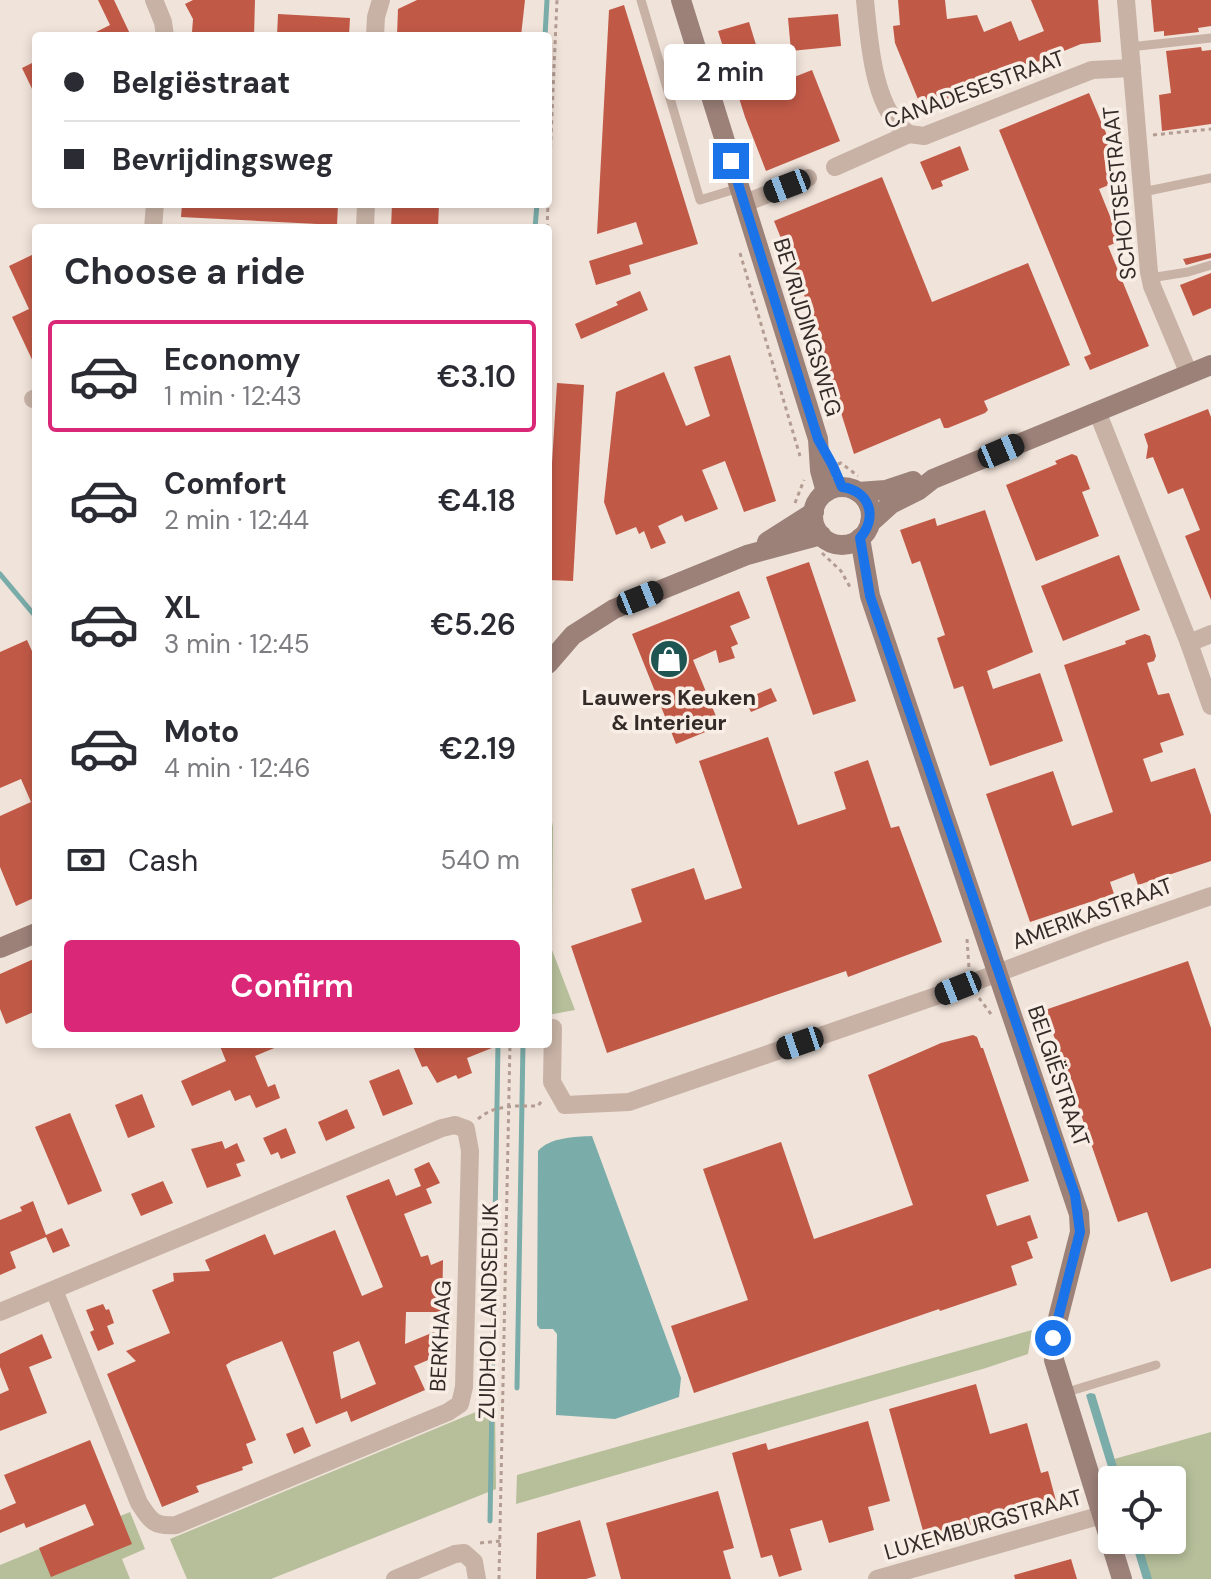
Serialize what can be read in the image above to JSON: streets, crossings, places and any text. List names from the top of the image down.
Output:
{
  "streets": {
    "main road": ["BEVRIJDINGSWEG", "BELGIËSTRAAT"],
    "street": [
      "CANADESESTRAAT",
      "SCHOTSESTRAAT",
      "AMERIKASTRAAT",
      "BERKHAAG",
      "LUXEMBURGSTRAAT"
    ],
    "path": ["ZUIDHOLLANDSEDIJK"]
  },
  "crossings": [
    ["CANADESESTRAAT", "SCHOTSESTRAAT"],
    ["BEVRIJDINGSWEG", "BELGIËSTRAAT"],
    ["AMERIKASTRAAT", "BELGIËSTRAAT"]
  ],
  "places": {
    "shop": ["Lauwers Keuken & Interieur"]
  },
  "page": {
    "banner": ["Belgiëstraat", "Bevrijdingsweg"],
    "bubble": "2 min",
    "heading": "Choose a ride",
    "list": [
      {
        "name": "Economy",
        "note": "1 min · 12:43",
        "value": "€3.10"
      },
      {
        "name": "Comfort",
        "note": "2 min · 12:44",
        "value": "€4.18"
      },
      {
        "name": "XL",
        "note": "3 min · 12:45",
        "value": "€5.26"
      },
      {
        "name": "Moto",
        "note": "4 min · 12:46",
        "value": "€2.19"
      }
    ],
    "pay": ["Cash", "540 m"],
    "buttons": "Confirm"
  }
}
